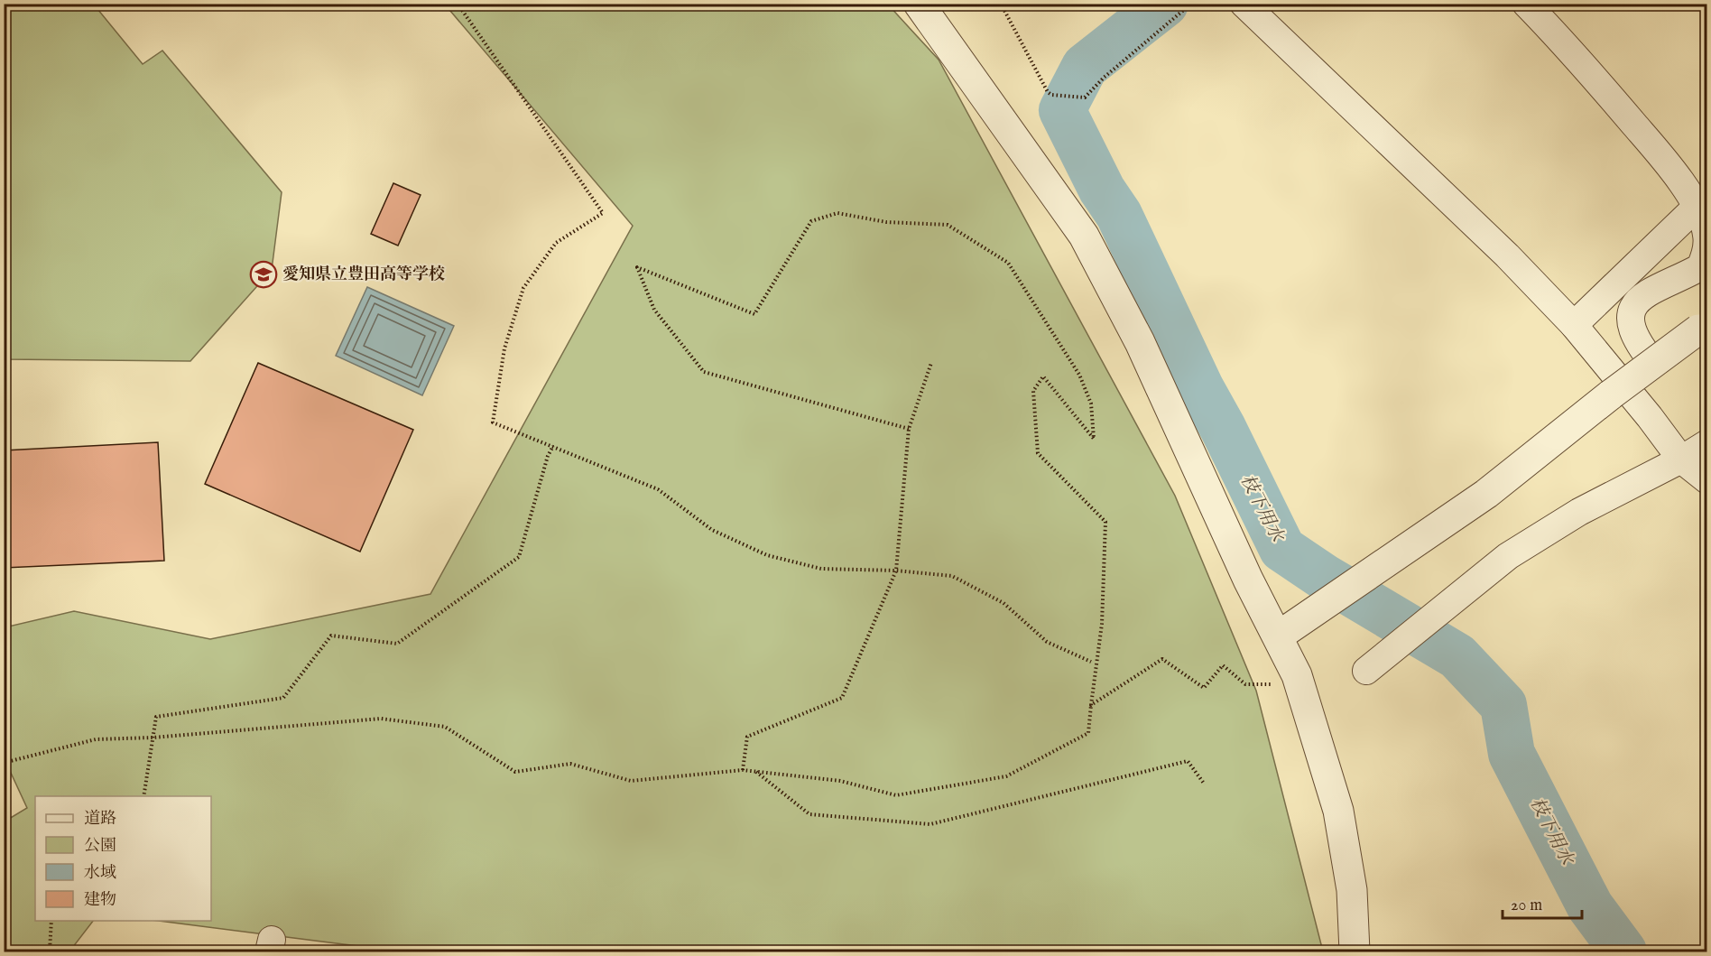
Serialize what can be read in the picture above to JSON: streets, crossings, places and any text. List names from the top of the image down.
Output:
{
  "water": ["枝下用水"],
  "places": {
    "school or university": ["愛知県立豊田高等学校"]
  },
  "legend": [
    "道路",
    "公園",
    "水域",
    "建物"
  ],
  "scale_bar": "20 m"
}
